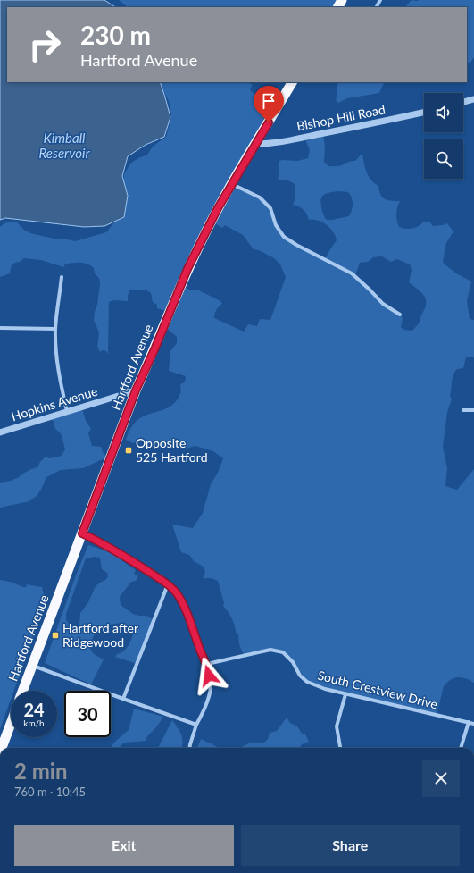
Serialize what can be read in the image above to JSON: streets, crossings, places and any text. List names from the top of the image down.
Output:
{
  "streets": {
    "highway": ["Hartford Avenue"],
    "street": ["Bishop Hill Road", "Hopkins Avenue", "South Crestview Drive"]
  },
  "crossings": [
    ["Bishop Hill Road", "Hartford Avenue"],
    ["Hartford Avenue", "Hopkins Avenue"]
  ],
  "water": ["Kimball Reservoir"],
  "places": {
    "transit": ["Opposite 525 Hartford", "Hartford after Ridgewood"]
  },
  "page": {
    "turn": ["230 m", "Hartford Avenue"],
    "speed": "24 km/h",
    "limit": "30",
    "heading": ["2 min", "760 m · 10:45"],
    "buttons": ["Exit", "Share"]
  }
}
